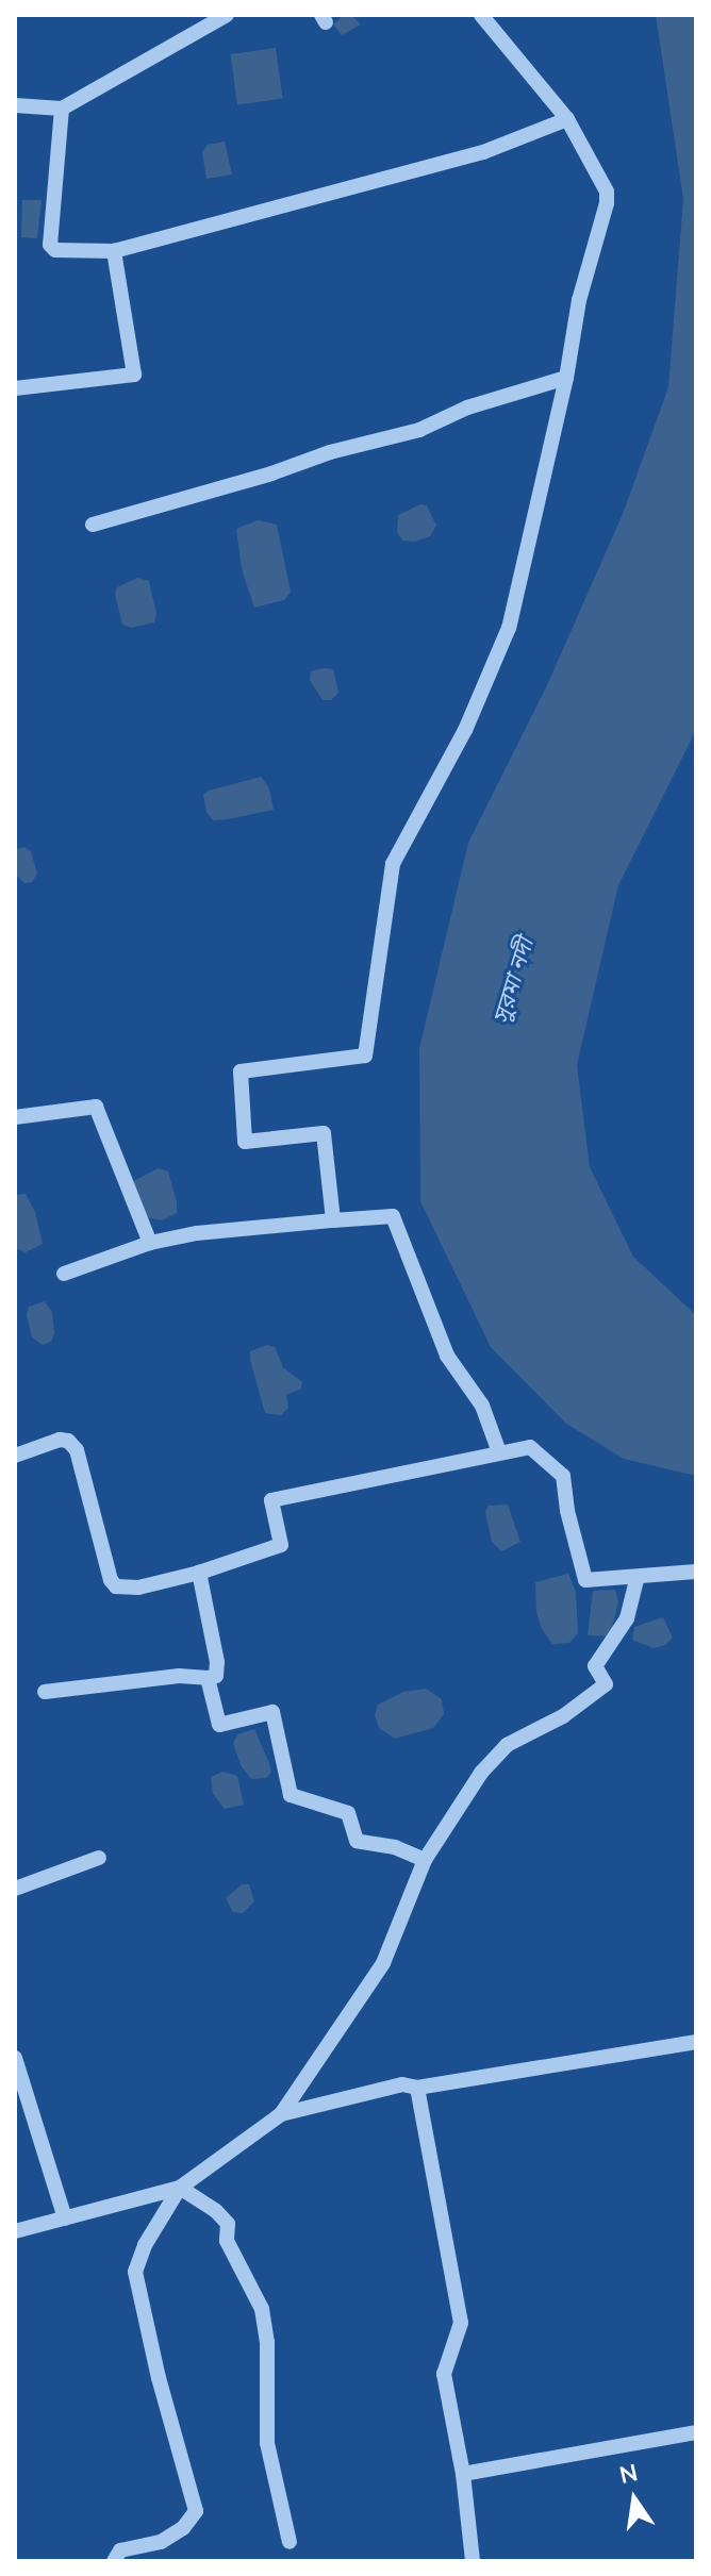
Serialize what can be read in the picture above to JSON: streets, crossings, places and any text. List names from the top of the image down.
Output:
{
  "water": ["সুরমা নদী"],
  "north": "top"
}
